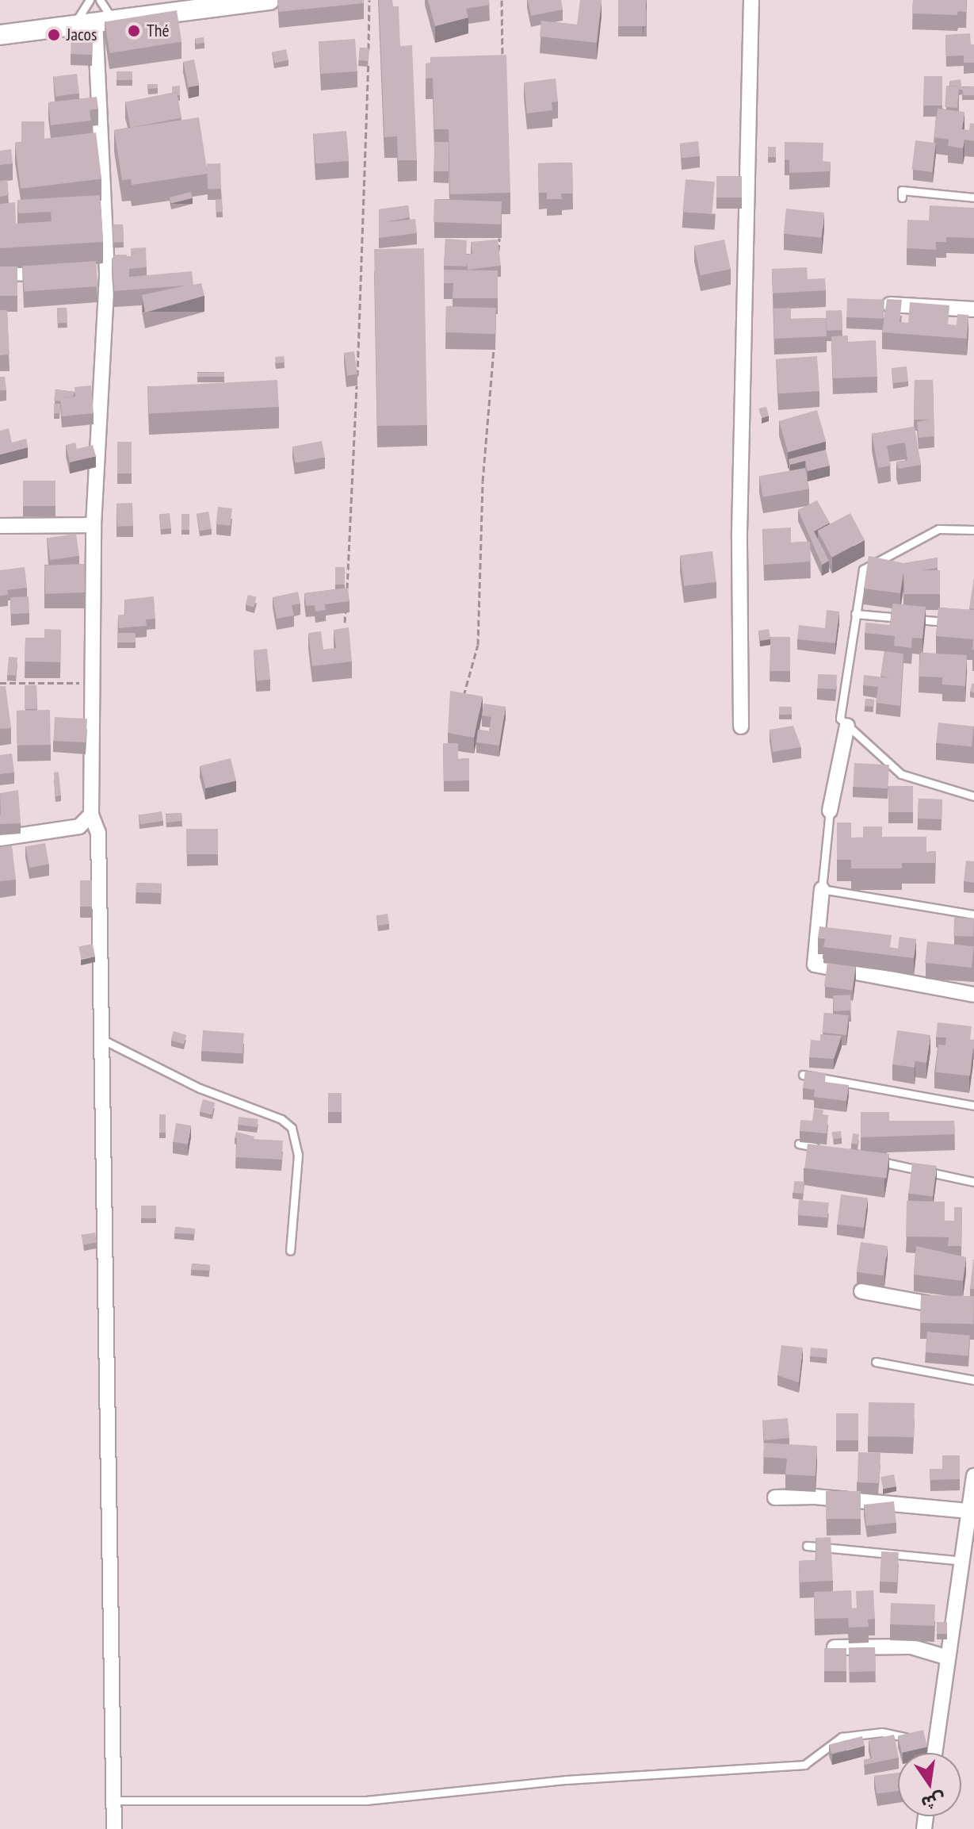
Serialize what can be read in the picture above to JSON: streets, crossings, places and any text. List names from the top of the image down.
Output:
{
  "places": ["Thé", "Jacos"],
  "north": "bottom"
}
